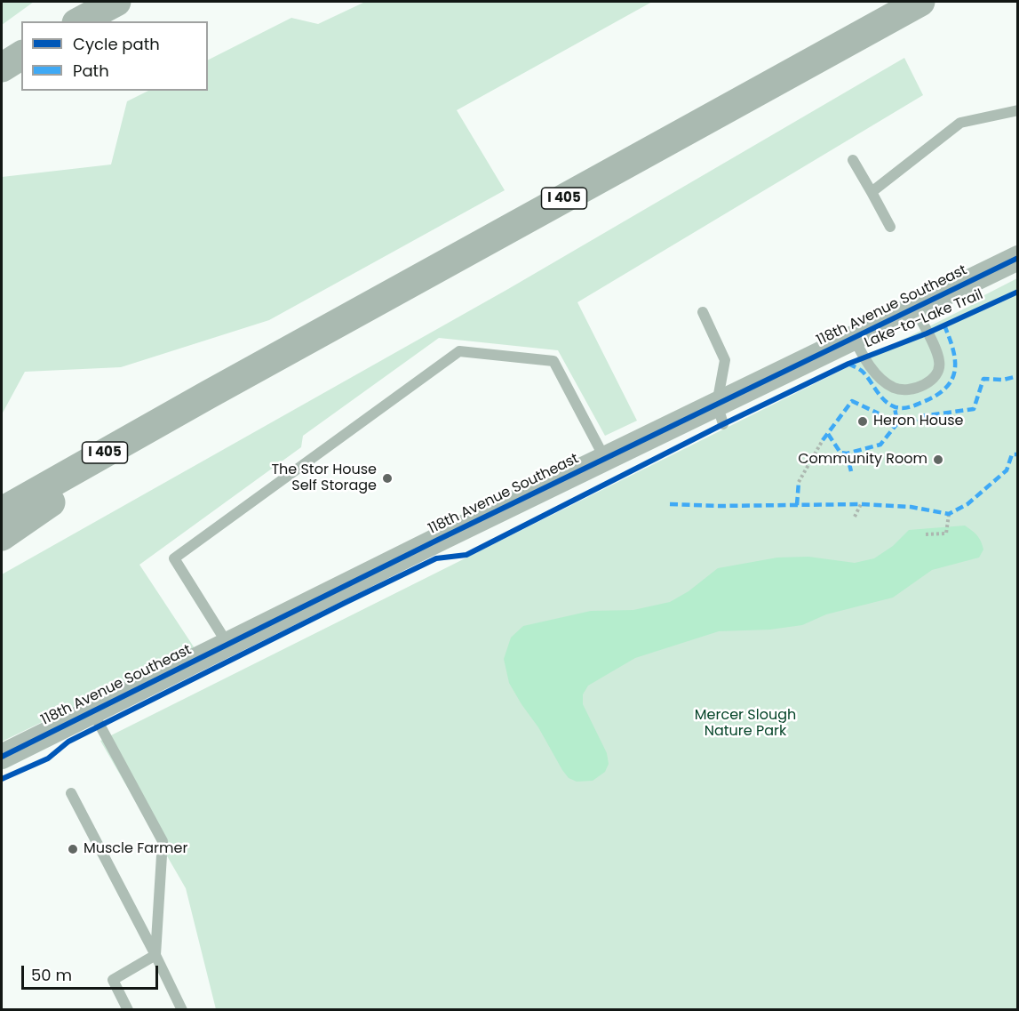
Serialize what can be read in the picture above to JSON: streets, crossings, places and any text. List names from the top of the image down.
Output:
{
  "streets": {
    "highway": ["I 405"],
    "street": ["118th Avenue Southeast"],
    "cycle path": ["Lake-to-Lake Trail"]
  },
  "parks": ["Mercer Slough Nature Park"],
  "places": [
    "Heron House",
    "Community Room",
    "The Stor House Self Storage",
    "Muscle Farmer"
  ],
  "legend": ["Cycle path", "Path"],
  "scale_bar": "50 m"
}
